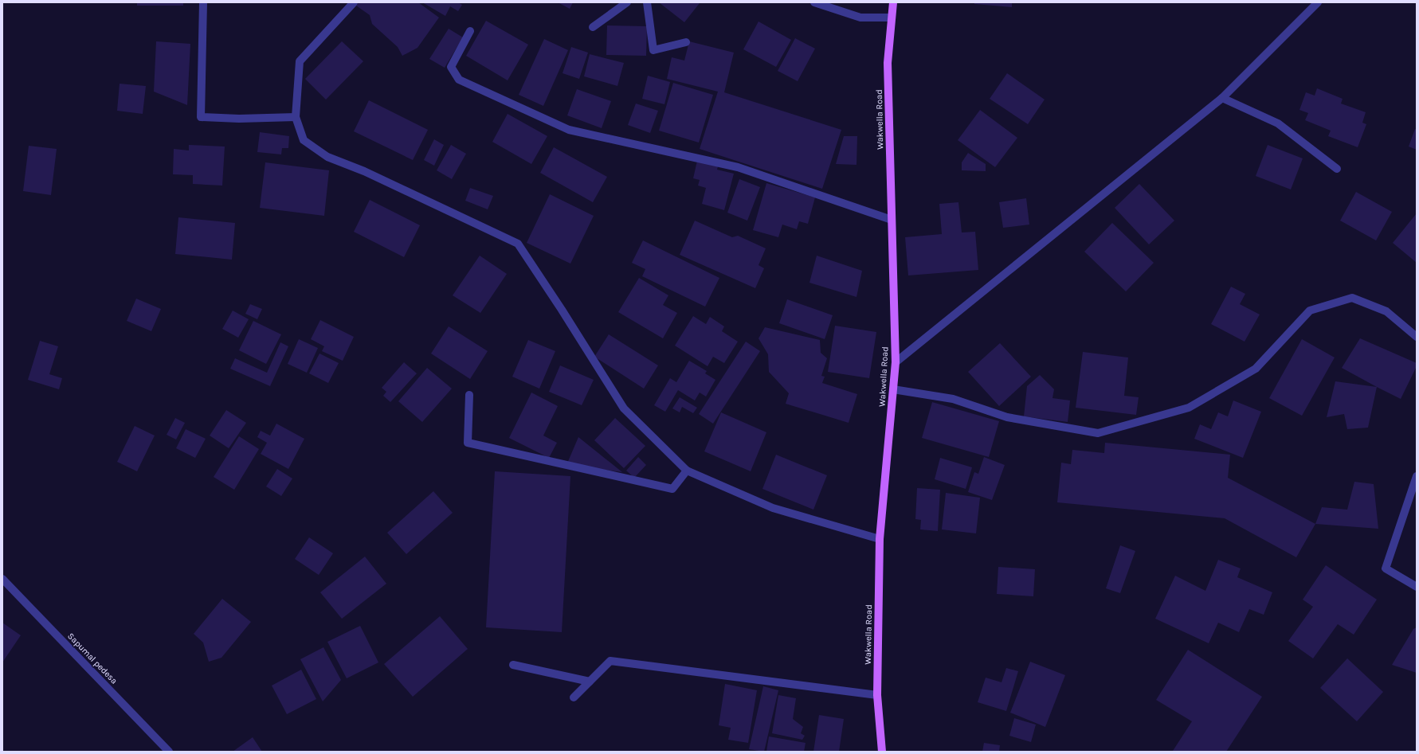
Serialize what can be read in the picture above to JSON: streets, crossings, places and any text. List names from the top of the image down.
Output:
{
  "streets": {
    "main road": ["Wakwella Road"],
    "street": ["Sapumal pedesa"]
  }
}
